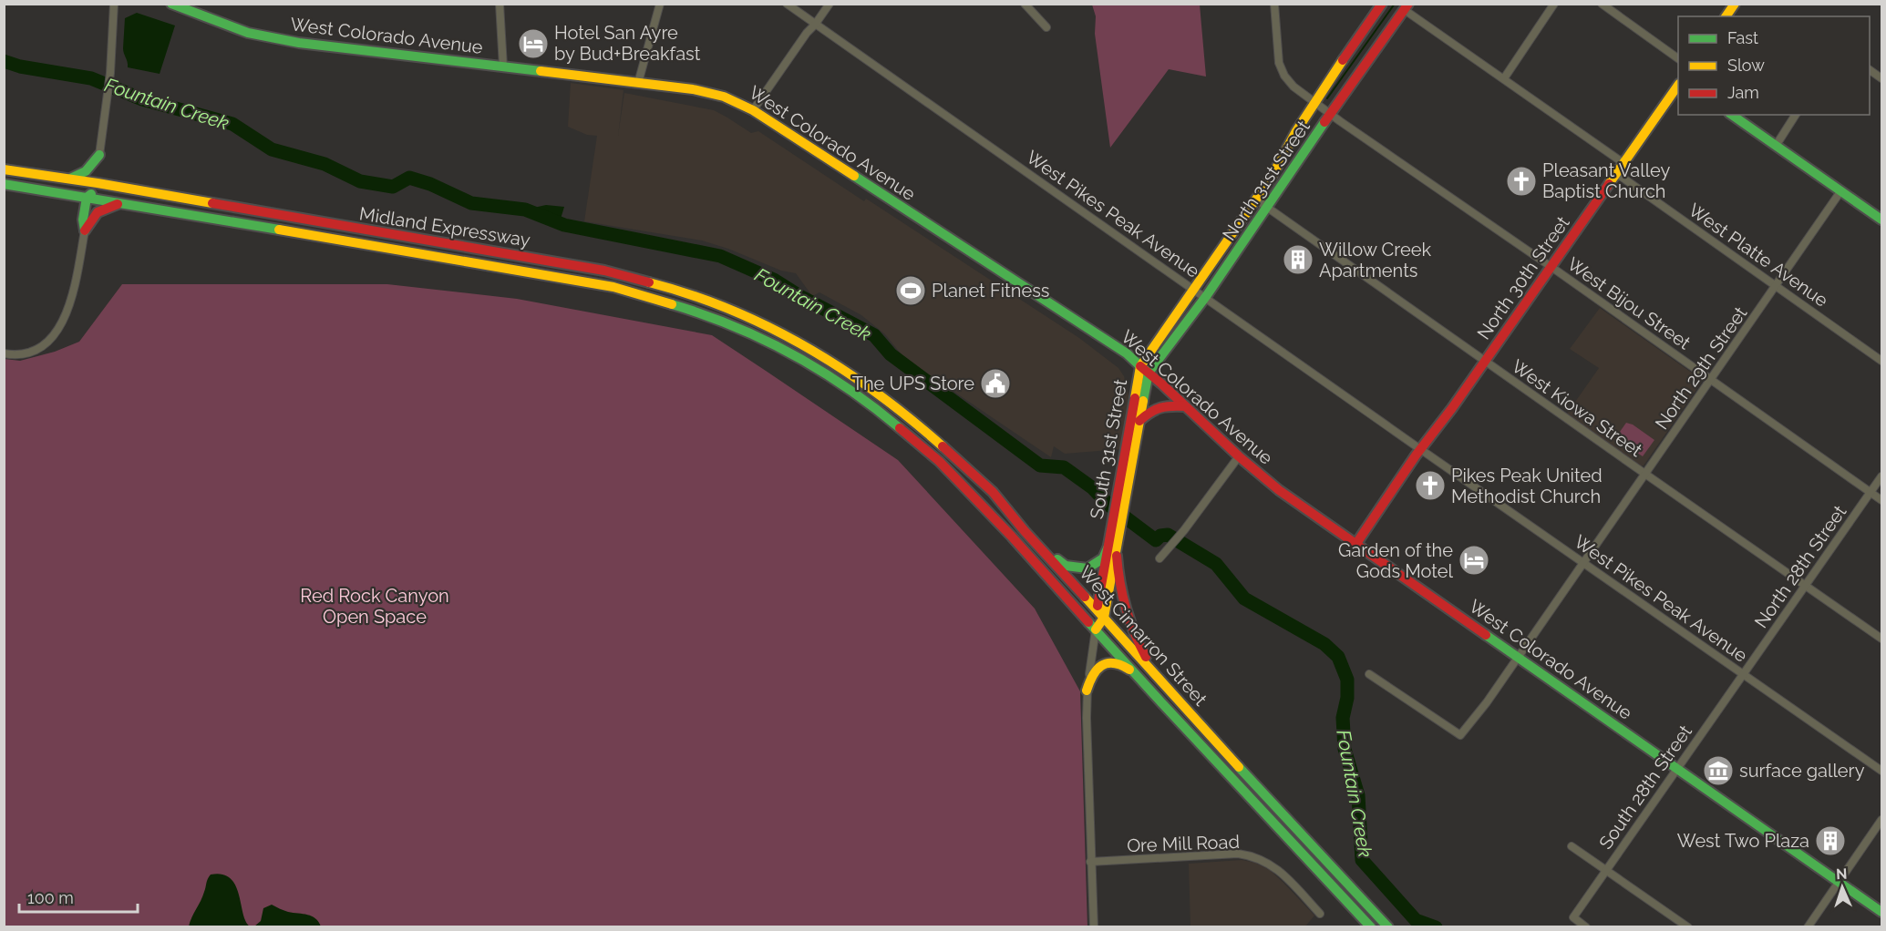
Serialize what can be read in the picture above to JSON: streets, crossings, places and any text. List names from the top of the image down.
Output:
{
  "streets": {
    "main road": [
      "West Colorado Avenue",
      "North 31st Street",
      "Midland Expressway",
      "North 30th Street",
      "South 31st Street",
      "West Cimarron Street"
    ],
    "street": [
      "West Pikes Peak Avenue",
      "West Platte Avenue",
      "West Bijou Street",
      "North 29th Street",
      "West Kiowa Street",
      "North 28th Street",
      "South 28th Street",
      "Ore Mill Road"
    ]
  },
  "crossings": [
    ["West Colorado Avenue", "North 31st Street"],
    ["West Colorado Avenue", "North 30th Street"],
    ["West Colorado Avenue", "North 29th Street"],
    ["West Colorado Avenue", "South 31st Street"],
    ["West Colorado Avenue", "South 28th Street"],
    ["North 31st Street", "West Pikes Peak Avenue"],
    ["North 31st Street", "West Bijou Street"],
    ["North 31st Street", "West Kiowa Street"],
    ["North 31st Street", "South 31st Street"],
    ["West Pikes Peak Avenue", "North 30th Street"],
    ["West Pikes Peak Avenue", "North 29th Street"],
    ["West Pikes Peak Avenue", "South 31st Street"],
    ["West Pikes Peak Avenue", "North 28th Street"],
    ["West Pikes Peak Avenue", "South 28th Street"],
    ["Midland Expressway", "West Cimarron Street"],
    ["West Platte Avenue", "North 30th Street"],
    ["West Platte Avenue", "North 29th Street"],
    ["North 30th Street", "West Bijou Street"],
    ["North 30th Street", "West Kiowa Street"],
    ["West Bijou Street", "North 29th Street"],
    ["West Bijou Street", "North 28th Street"],
    ["North 29th Street", "West Kiowa Street"],
    ["West Kiowa Street", "North 28th Street"],
    ["South 31st Street", "West Cimarron Street"],
    ["South 31st Street", "Ore Mill Road"],
    ["North 28th Street", "South 28th Street"]
  ],
  "water": ["Fountain Creek"],
  "parks": ["Red Rock Canyon Open Space"],
  "places": {
    "hotel": ["Hotel San Ayre by Bud+Breakfast", "Garden of the Gods Motel"],
    "church": ["Pleasant Valley Baptist Church", "Pikes Peak United Methodist Church"],
    "building": ["Willow Creek Apartments", "West Two Plaza"],
    "sports": ["Planet Fitness"],
    "public building": ["The UPS Store"],
    "museum": ["surface gallery"]
  },
  "legend": ["Fast", "Slow", "Jam"],
  "scale_bar": "100 m",
  "north": "top"
}
